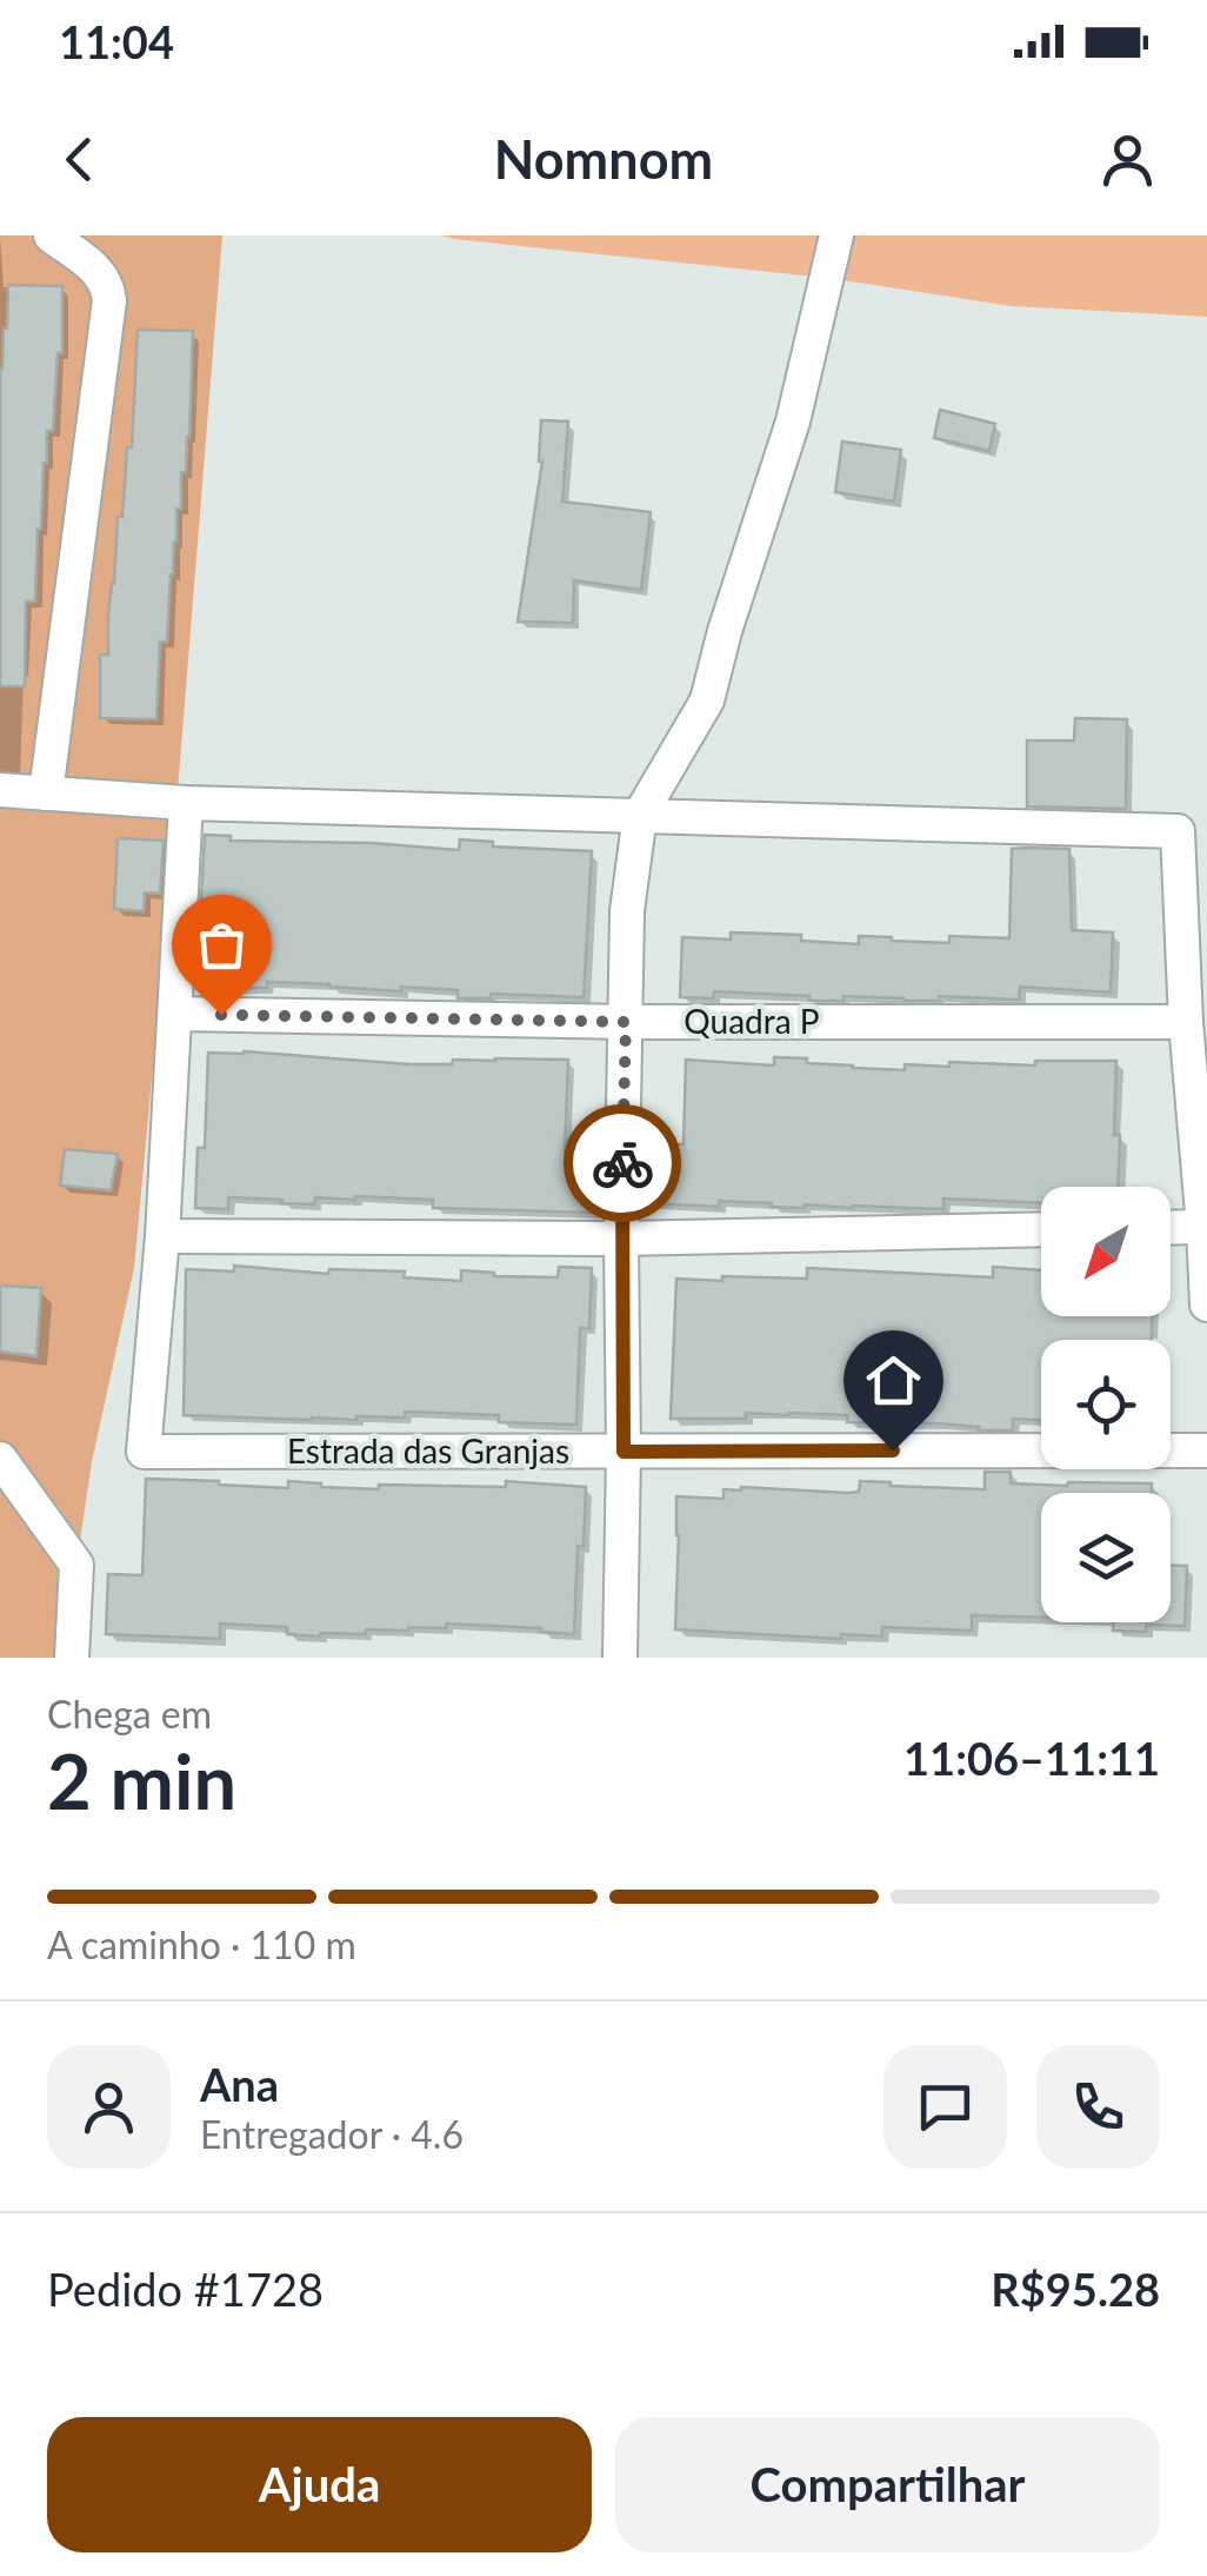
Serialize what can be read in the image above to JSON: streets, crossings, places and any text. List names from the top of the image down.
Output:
{
  "streets": {
    "street": ["Quadra P", "Estrada das Granjas"]
  },
  "north": "bottom left",
  "page": {
    "status": "11:04",
    "header": "Nomnom",
    "heading": ["2 min", "Chega em", "11:06–11:11"],
    "panel": [
      "Ana",
      "Entregador · 4.6",
      "Pedido #1728",
      "R$95.28"
    ],
    "bar": "A caminho · 110 m",
    "buttons": ["Ajuda", "Compartilhar"]
  }
}
